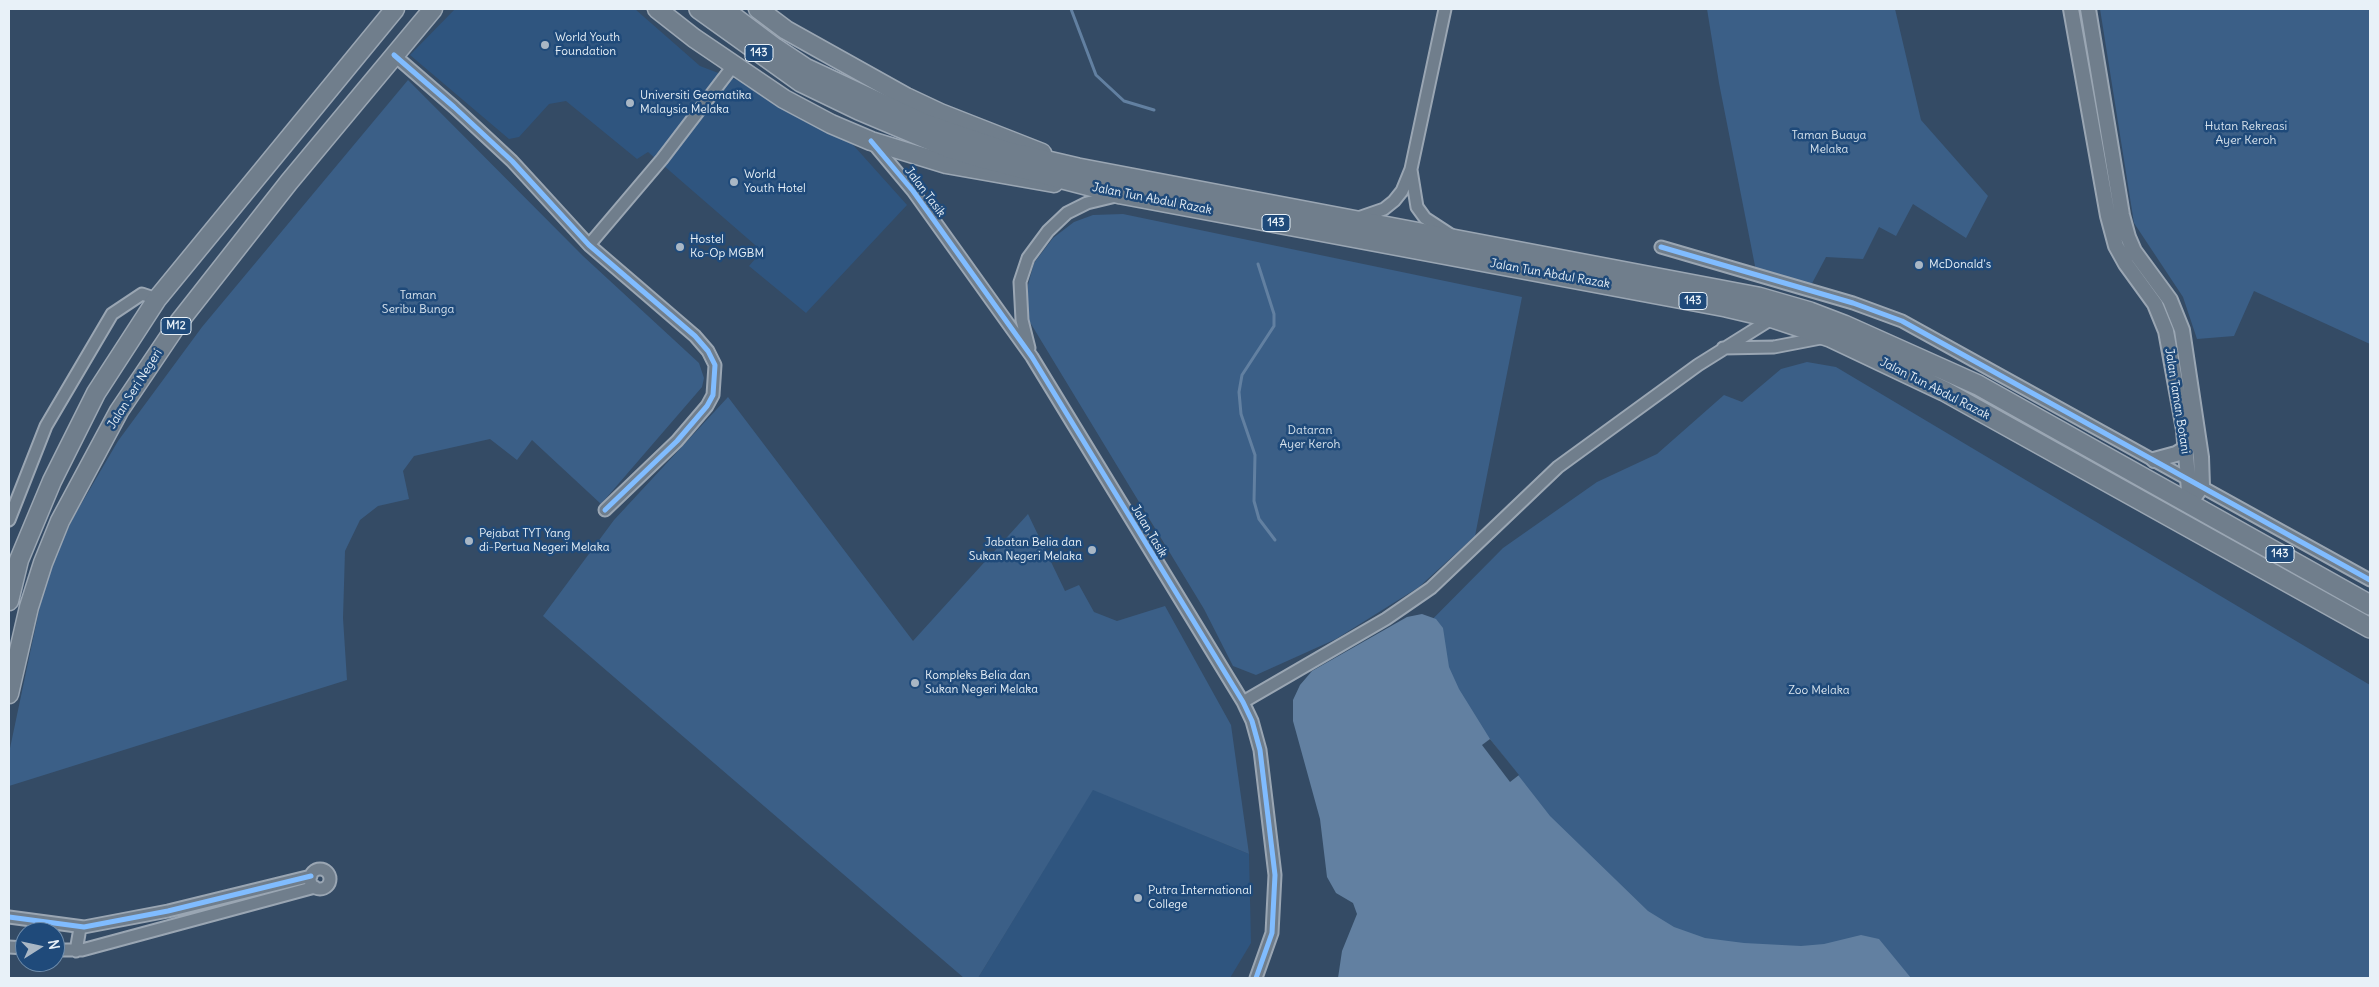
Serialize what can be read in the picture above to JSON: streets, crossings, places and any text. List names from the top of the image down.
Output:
{
  "streets": {
    "highway": ["143", "Jalan Tun Abdul Razak"],
    "main road": ["M12", "Jalan Seri Negeri"],
    "street": ["Jalan Tasik", "Jalan Taman Botani"]
  },
  "crossings": [
    ["Jalan Tasik", "Jalan Tun Abdul Razak"],
    ["Jalan Tun Abdul Razak", "Jalan Taman Botani"]
  ],
  "parks": [
    "Hutan Rekreasi Ayer Keroh",
    "Taman Buaya Melaka",
    "Taman Seribu Bunga",
    "Dataran Ayer Keroh",
    "Zoo Melaka"
  ],
  "places": [
    "World Youth Foundation",
    "Universiti Geomatika Malaysia Melaka",
    "World Youth Hotel",
    "Hostel Ko-Op MGBM",
    "McDonald's",
    "Pejabat TYT Yang di-Pertua Negeri Melaka",
    "Jabatan Belia dan Sukan Negeri Melaka",
    "Kompleks Belia dan Sukan Negeri Melaka",
    "Putra International College"
  ],
  "north": "right"
}
